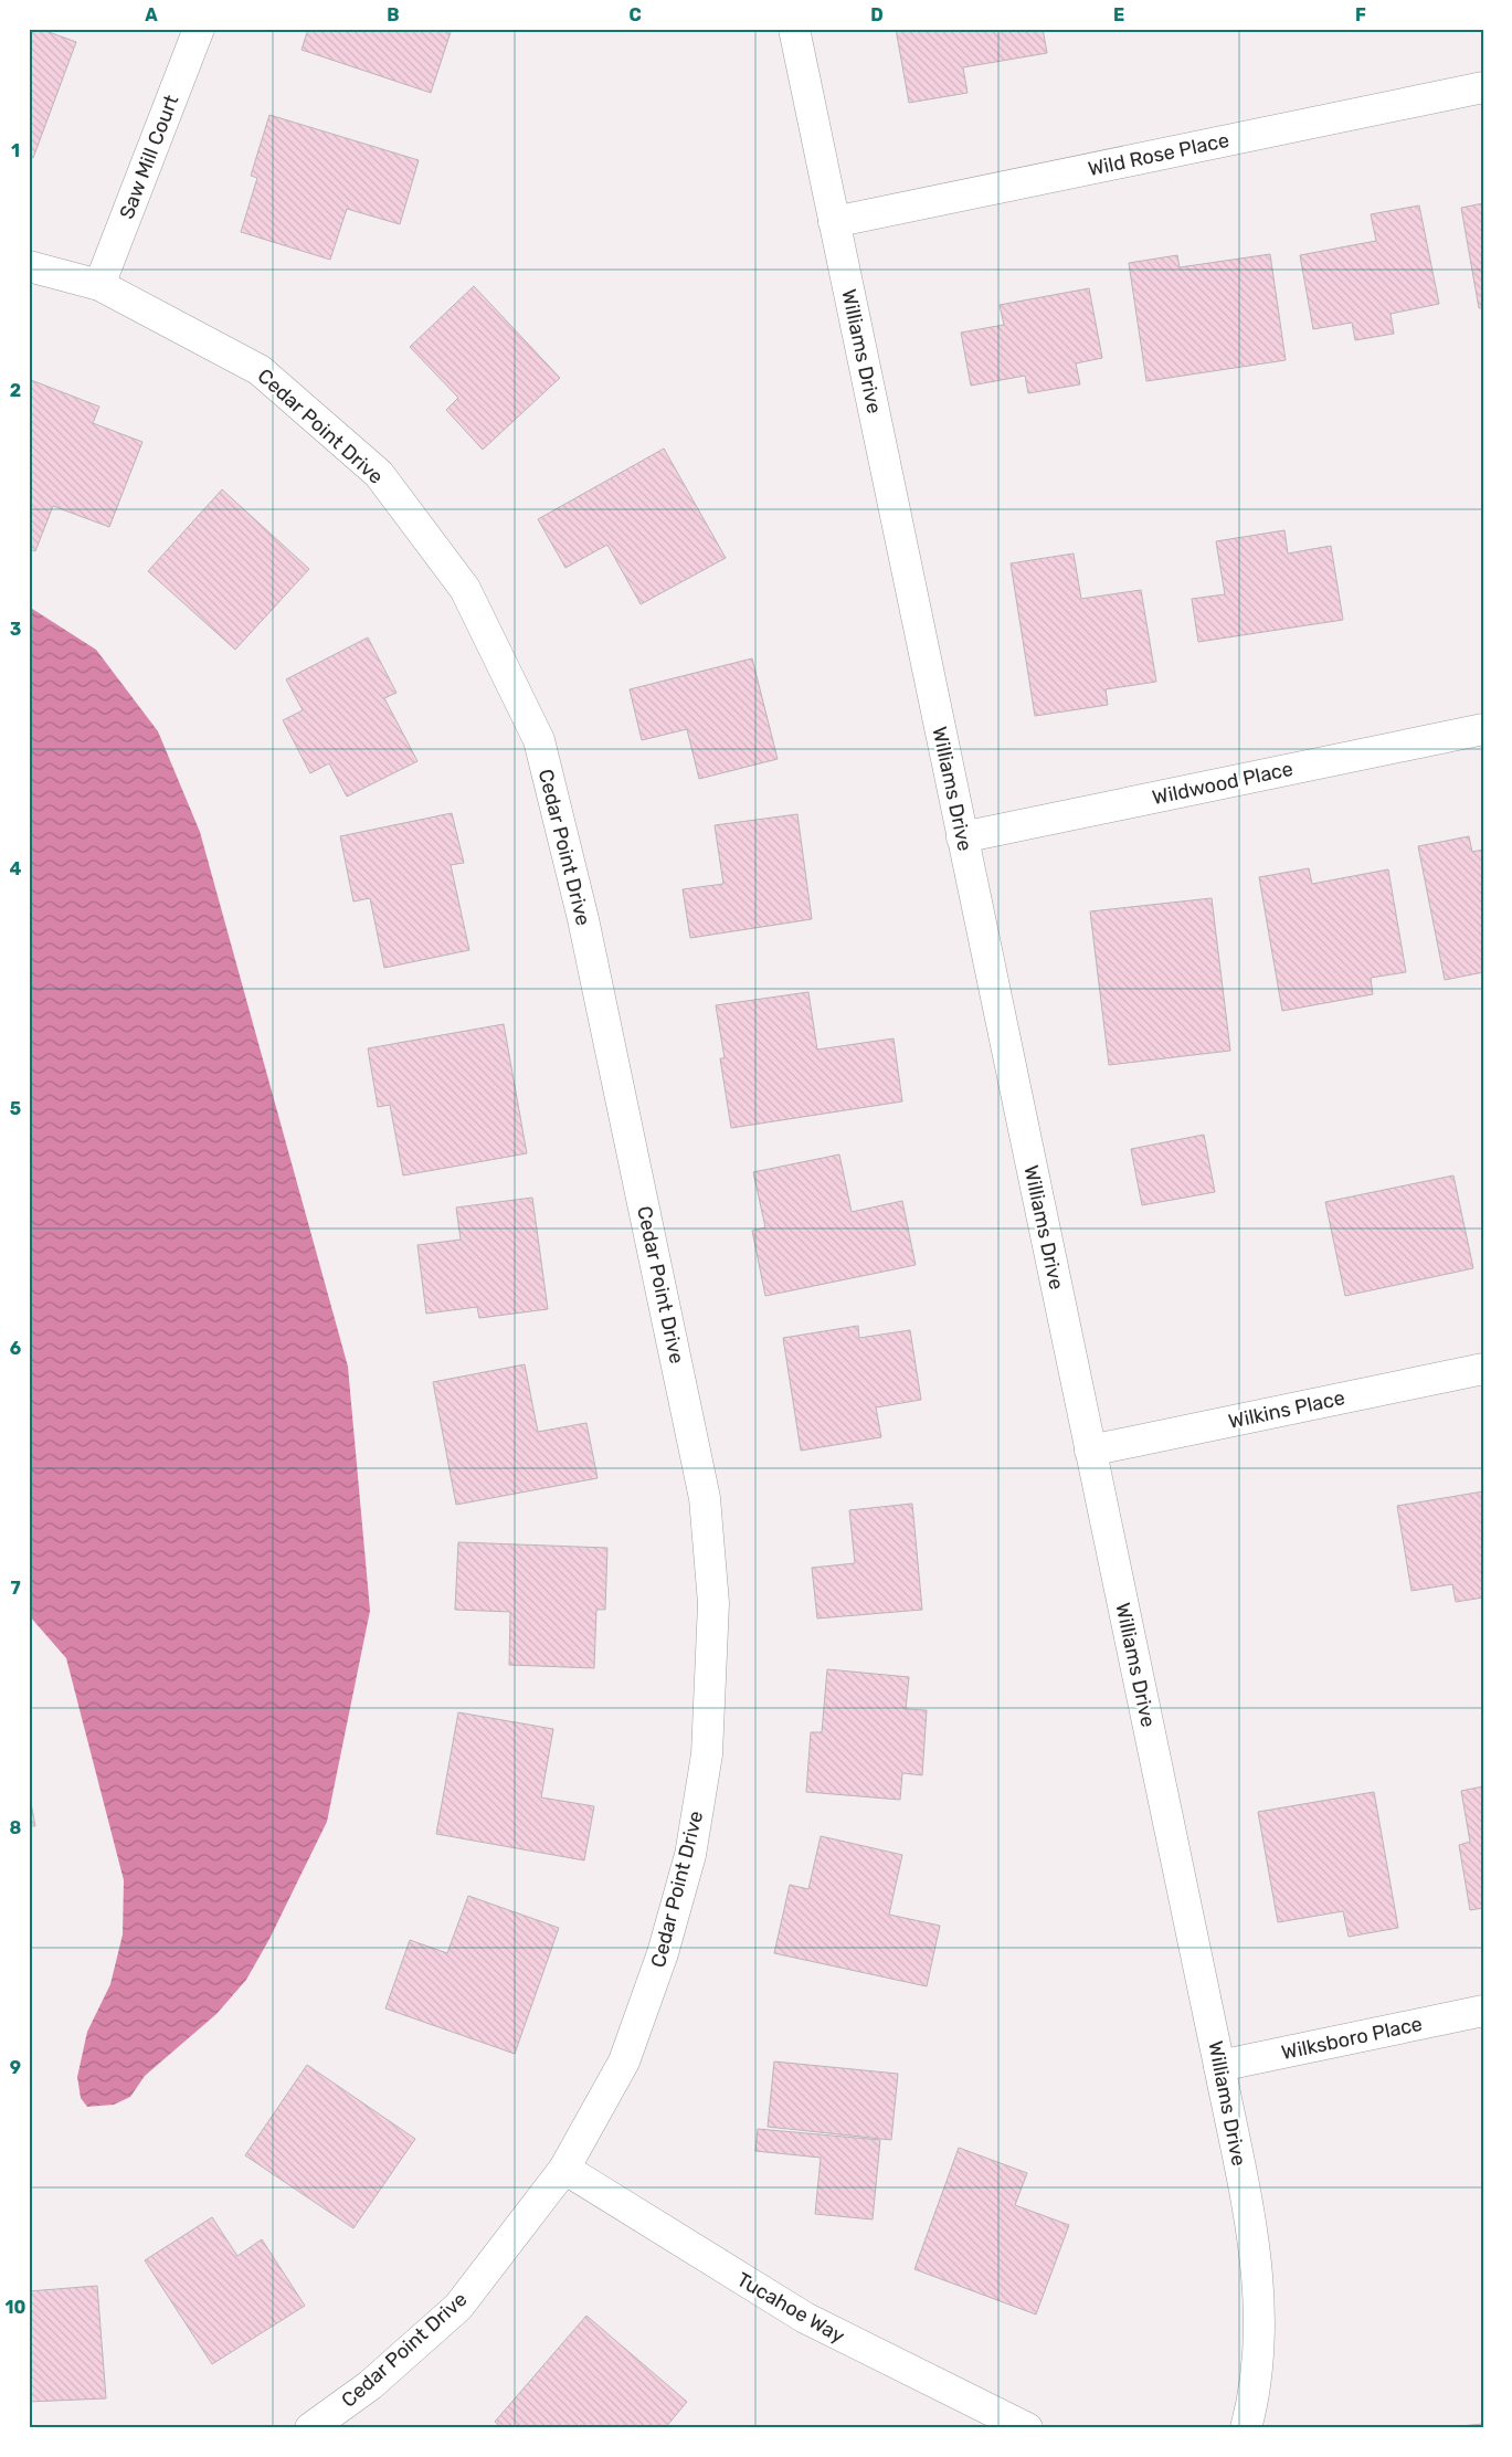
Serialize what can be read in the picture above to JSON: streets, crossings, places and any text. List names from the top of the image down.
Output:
{
  "streets": {
    "street": [
      "Wild Rose Place",
      "Saw Mill Court",
      "Williams Drive",
      "Cedar Point Drive",
      "Wildwood Place",
      "Wilkins Place",
      "Wilksboro Place",
      "Tucahoe Way"
    ]
  },
  "crossings": [
    ["Wild Rose Place", "Williams Drive"],
    ["Saw Mill Court", "Cedar Point Drive"],
    ["Williams Drive", "Wildwood Place"],
    ["Williams Drive", "Wilkins Place"],
    ["Williams Drive", "Wilksboro Place"],
    ["Cedar Point Drive", "Tucahoe Way"]
  ],
  "grid": {
    "columns": [
      "A",
      "B",
      "C",
      "D",
      "E",
      "F"
    ],
    "rows": [
      "1",
      "2",
      "3",
      "4",
      "5",
      "6",
      "7",
      "8",
      "9",
      "10"
    ]
  }
}
